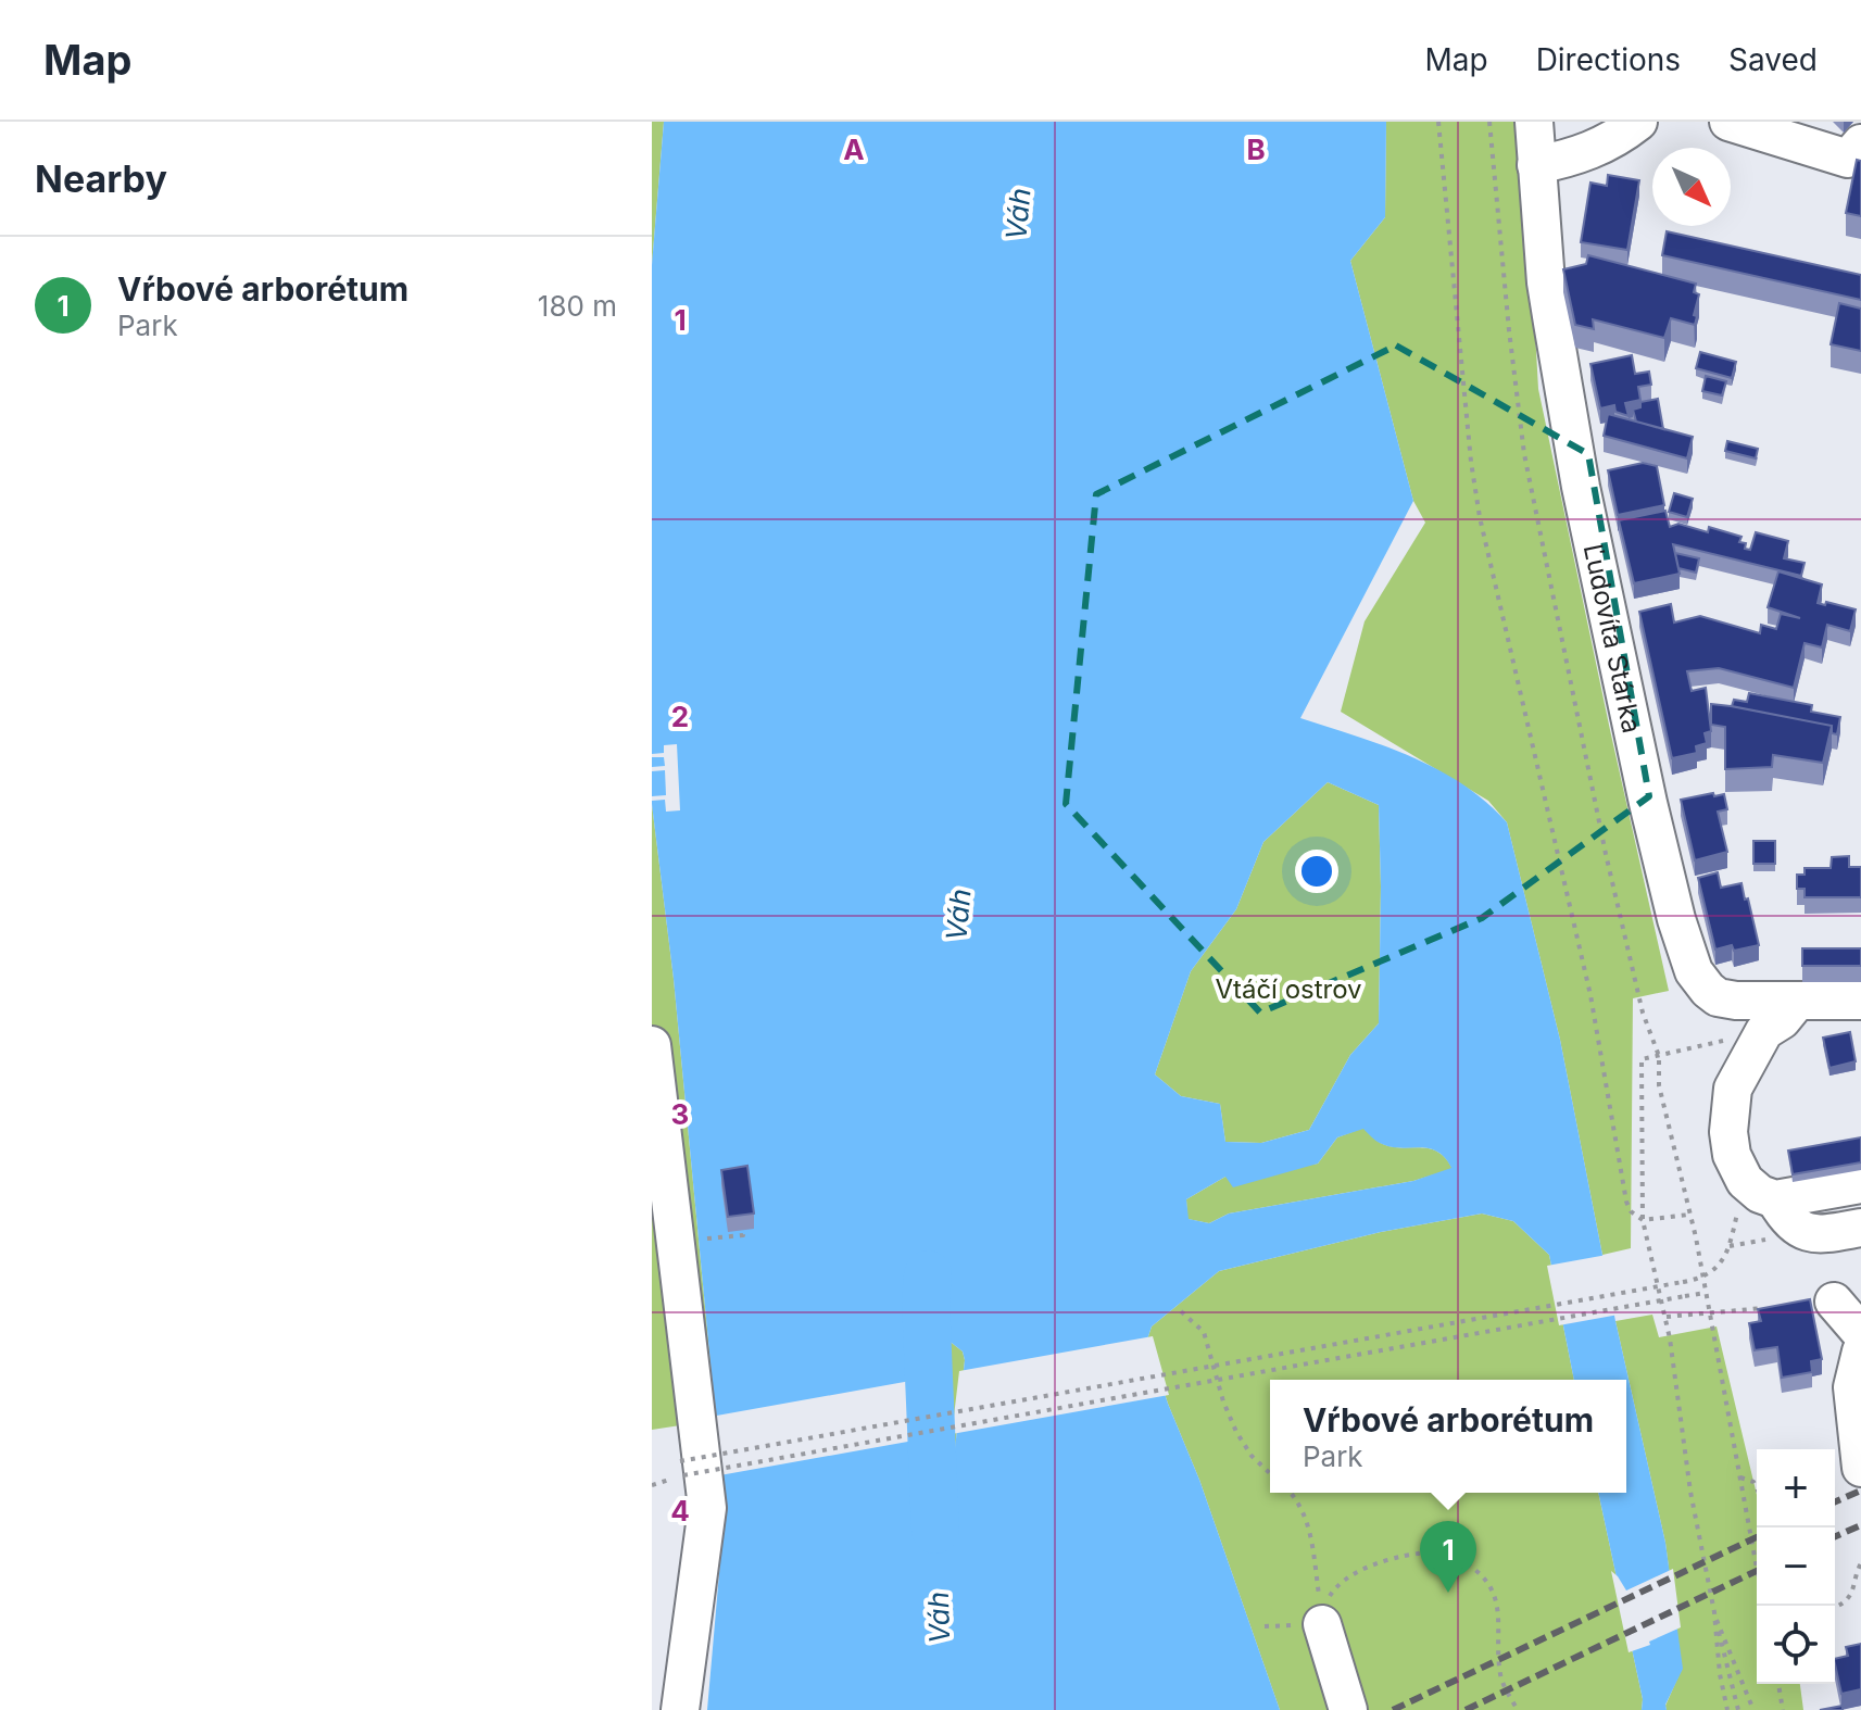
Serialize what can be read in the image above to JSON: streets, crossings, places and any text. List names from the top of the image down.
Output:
{
  "streets": {
    "street": ["Ľudovíta Stárka"]
  },
  "water": ["Váh"],
  "parks": ["Vtáčí ostrov"],
  "north": "bottom right",
  "page": {
    "header": "Map",
    "nav": ["Map", "Directions", "Saved"],
    "heading": "Nearby",
    "list": [
      {
        "mark": "1",
        "name": "Vŕbové arborétum",
        "note": "Park",
        "value": "180 m"
      }
    ],
    "popup": ["Vŕbové arborétum", "Park"],
    "map_buttons": ["+", "−"],
    "pins": "1"
  },
  "grid": {
    "columns": ["A", "B"],
    "rows": [
      "1",
      "2",
      "3",
      "4"
    ]
  }
}
